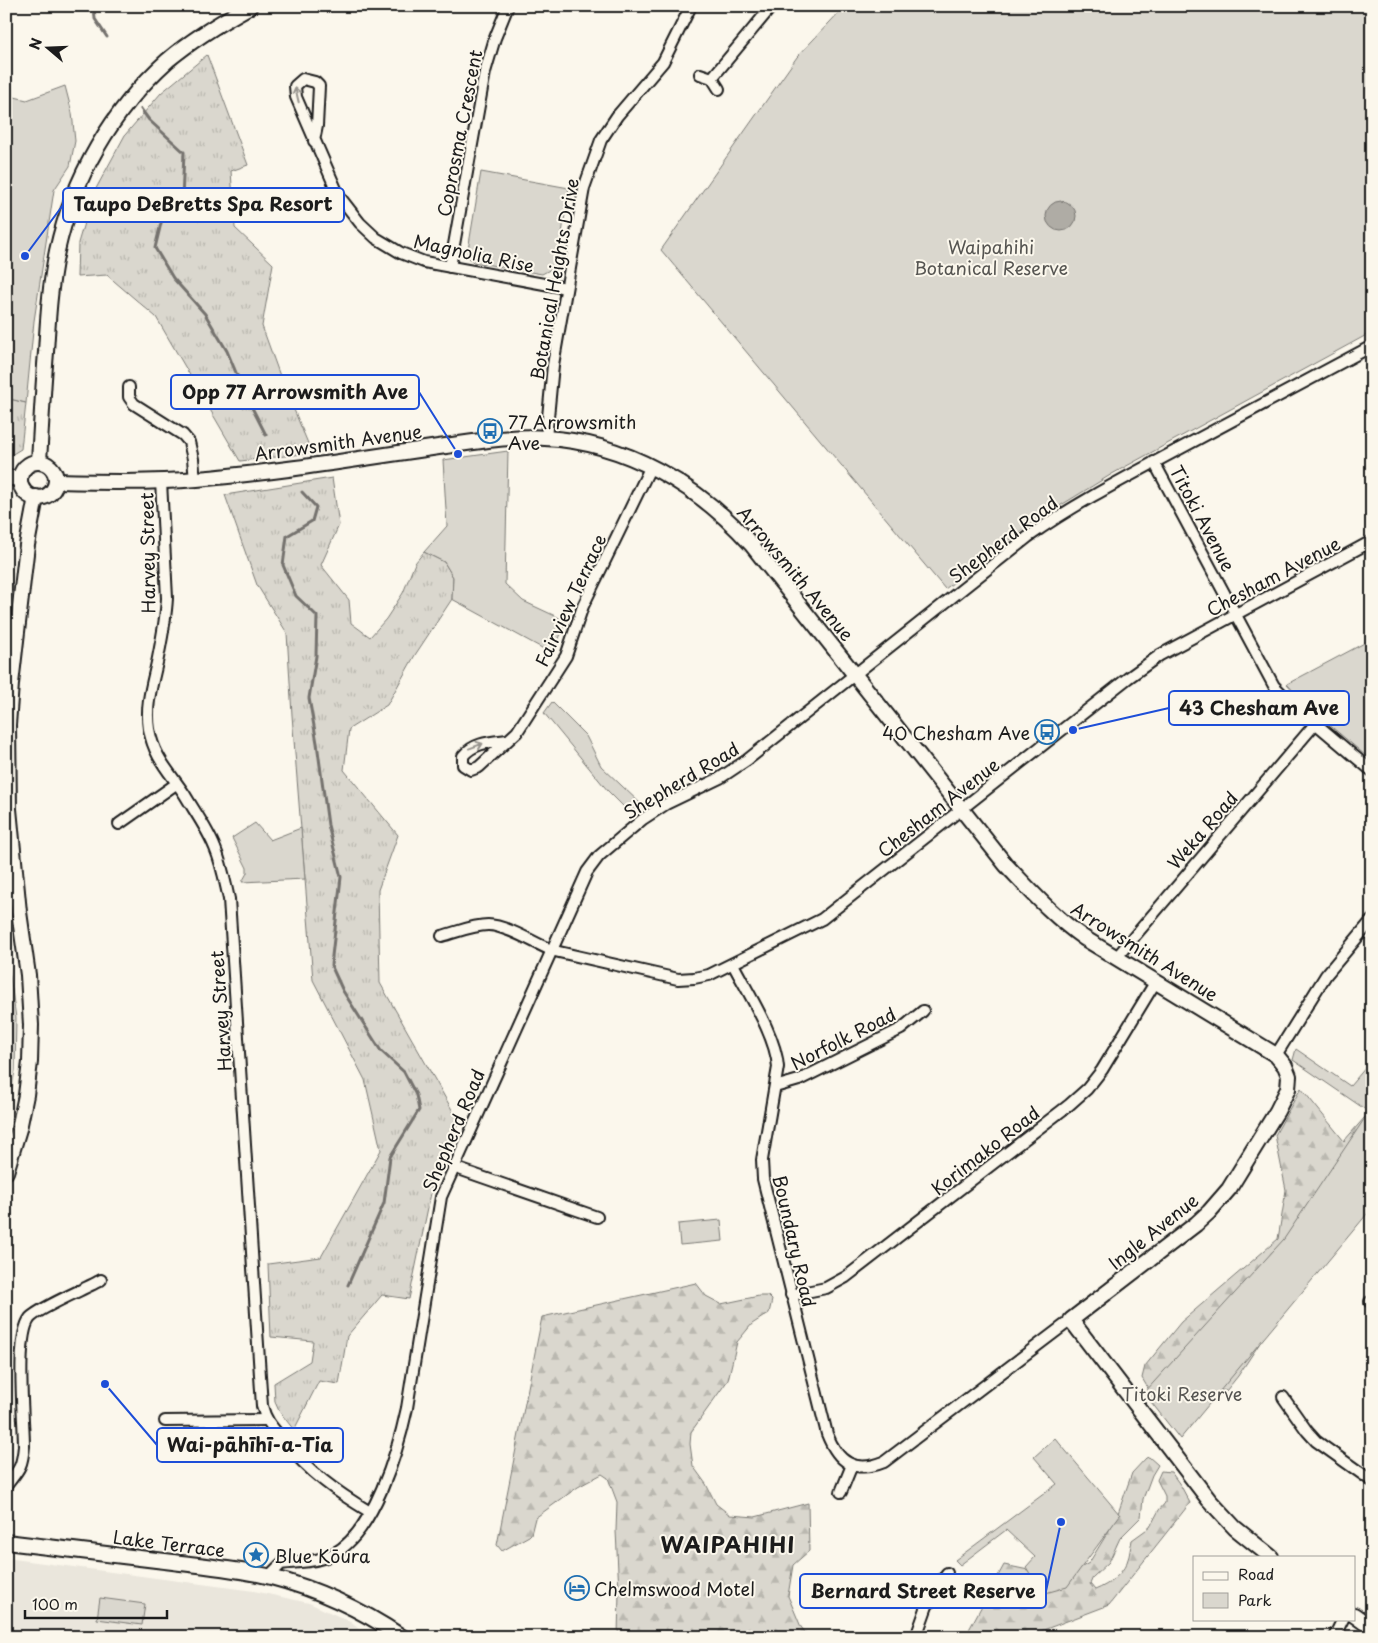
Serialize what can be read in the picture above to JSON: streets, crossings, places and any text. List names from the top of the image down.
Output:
{
  "streets": {
    "street": [
      "Coprosma Crescent",
      "Magnolia Rise",
      "Botanical Heights Drive",
      "Arrowsmith Avenue",
      "Titoki Avenue",
      "Shepherd Road",
      "Harvey Street",
      "Chesham Avenue",
      "Fairview Terrace",
      "Weka Road",
      "Norfolk Road",
      "Korimako Road",
      "Ingle Avenue",
      "Boundary Road",
      "Lake Terrace"
    ]
  },
  "crossings": [
    ["Coprosma Crescent", "Magnolia Rise"],
    ["Magnolia Rise", "Botanical Heights Drive"],
    ["Botanical Heights Drive", "Arrowsmith Avenue"],
    ["Arrowsmith Avenue", "Shepherd Road"],
    ["Arrowsmith Avenue", "Harvey Street"],
    ["Arrowsmith Avenue", "Chesham Avenue"],
    ["Arrowsmith Avenue", "Fairview Terrace"],
    ["Arrowsmith Avenue", "Weka Road"],
    ["Arrowsmith Avenue", "Korimako Road"],
    ["Arrowsmith Avenue", "Ingle Avenue"],
    ["Titoki Avenue", "Shepherd Road"],
    ["Titoki Avenue", "Chesham Avenue"],
    ["Titoki Avenue", "Weka Road"],
    ["Shepherd Road", "Harvey Street"],
    ["Shepherd Road", "Chesham Avenue"],
    ["Shepherd Road", "Lake Terrace"],
    ["Chesham Avenue", "Boundary Road"],
    ["Norfolk Road", "Boundary Road"],
    ["Korimako Road", "Boundary Road"]
  ],
  "districts": ["WAIPAHIHI"],
  "parks": ["Waipahihi Botanical Reserve", "Titoki Reserve"],
  "places": {
    "other": [
      "Taupo DeBretts Spa Resort",
      "Opp 77 Arrowsmith Ave",
      "43 Chesham Ave",
      "Wai-pāhīhī-a-Tia",
      "Bernard Street Reserve"
    ],
    "bus stop": ["77 Arrowsmith Ave", "40 Chesham Ave"],
    "place": ["Blue Kōura"],
    "hotel": ["Chelmswood Motel"]
  },
  "legend": ["Road", "Park"],
  "scale_bar": "100 m",
  "north": "left"
}
